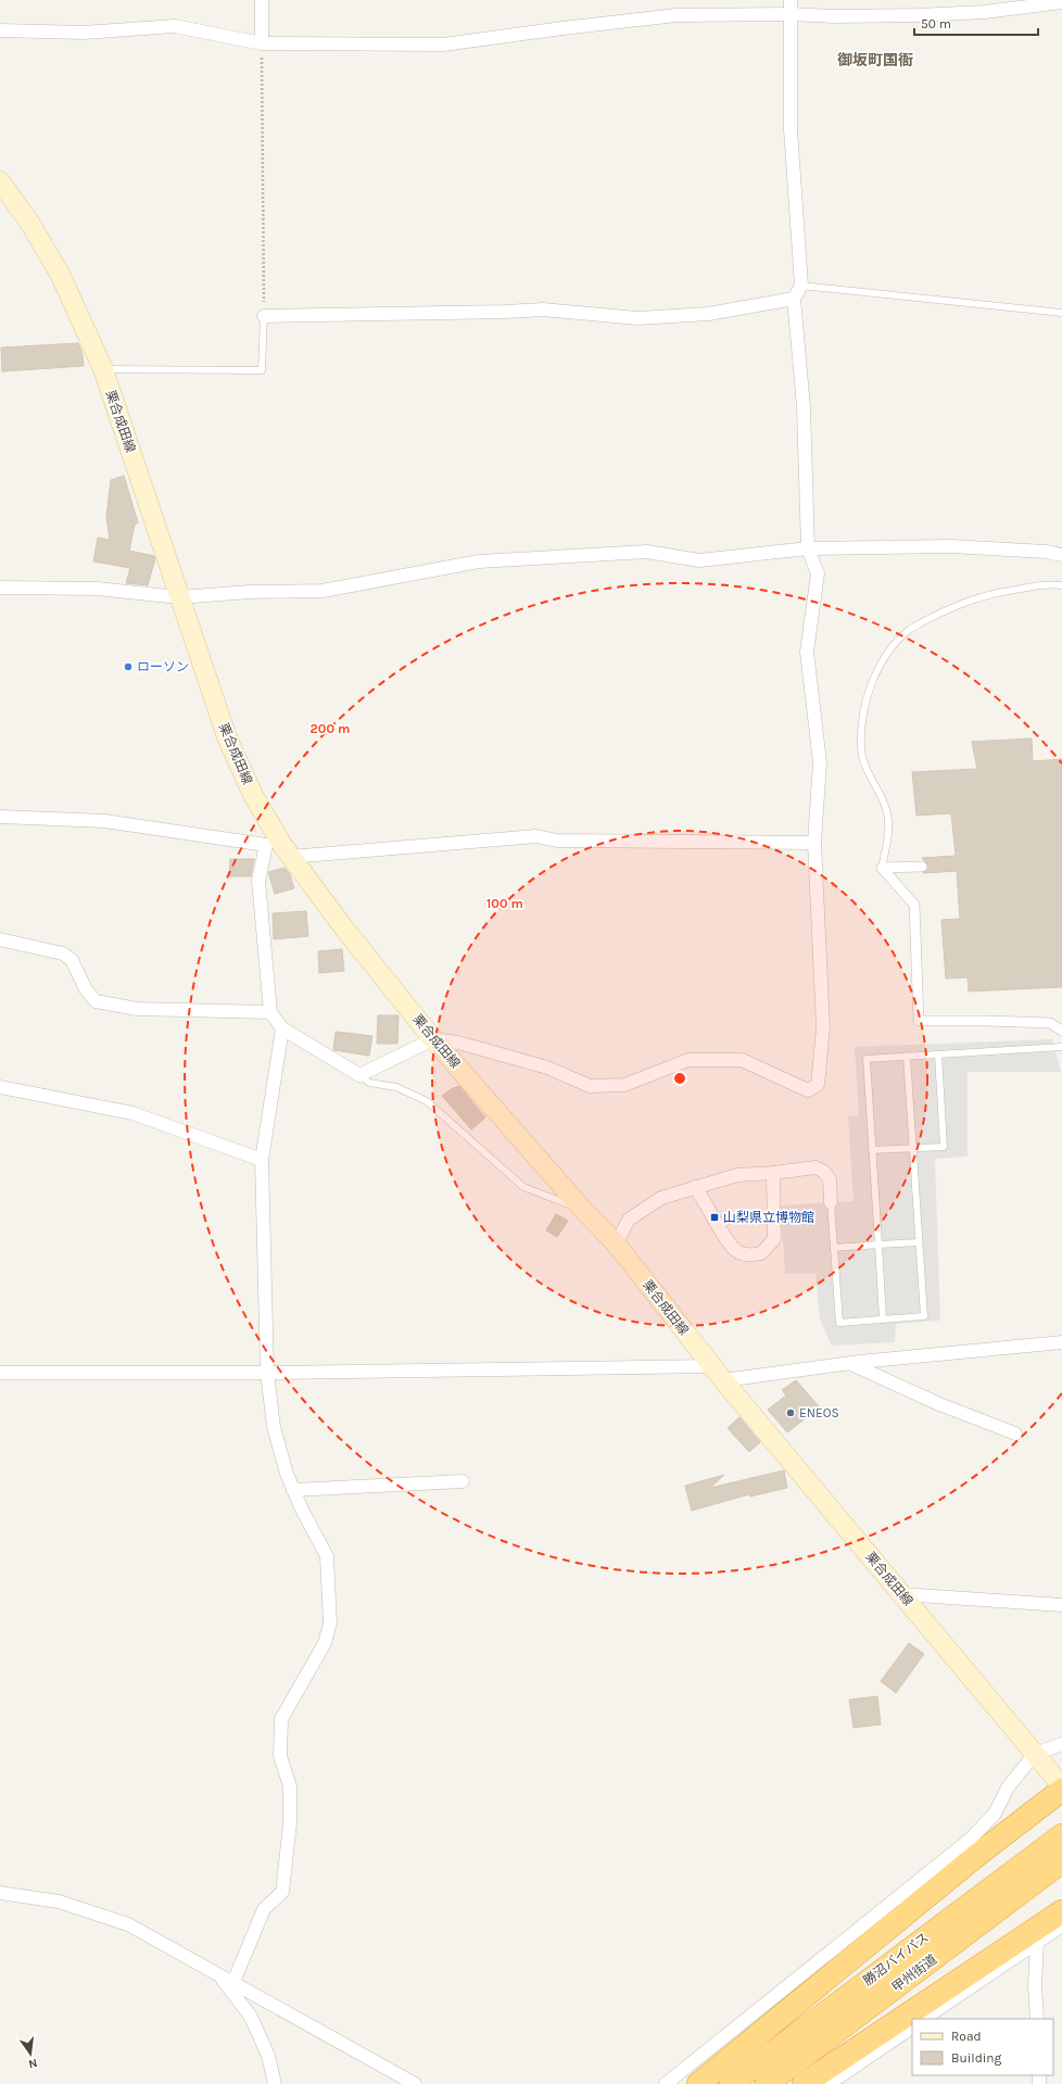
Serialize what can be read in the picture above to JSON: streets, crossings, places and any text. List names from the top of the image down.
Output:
{
  "streets": {
    "highway": ["勝沼バイパス", "甲州街道"],
    "main road": ["栗合成田線"]
  },
  "crossings": [
    ["勝沼バイパス", "甲州街道"]
  ],
  "districts": ["御坂町国衙"],
  "places": {
    "other": ["ローソン", "ENEOS"],
    "transit": ["山梨県立博物館"]
  },
  "legend": ["Road", "Building"],
  "scale_bar": "50 m",
  "north": "bottom",
  "rings": ["200 m", "100 m"]
}
